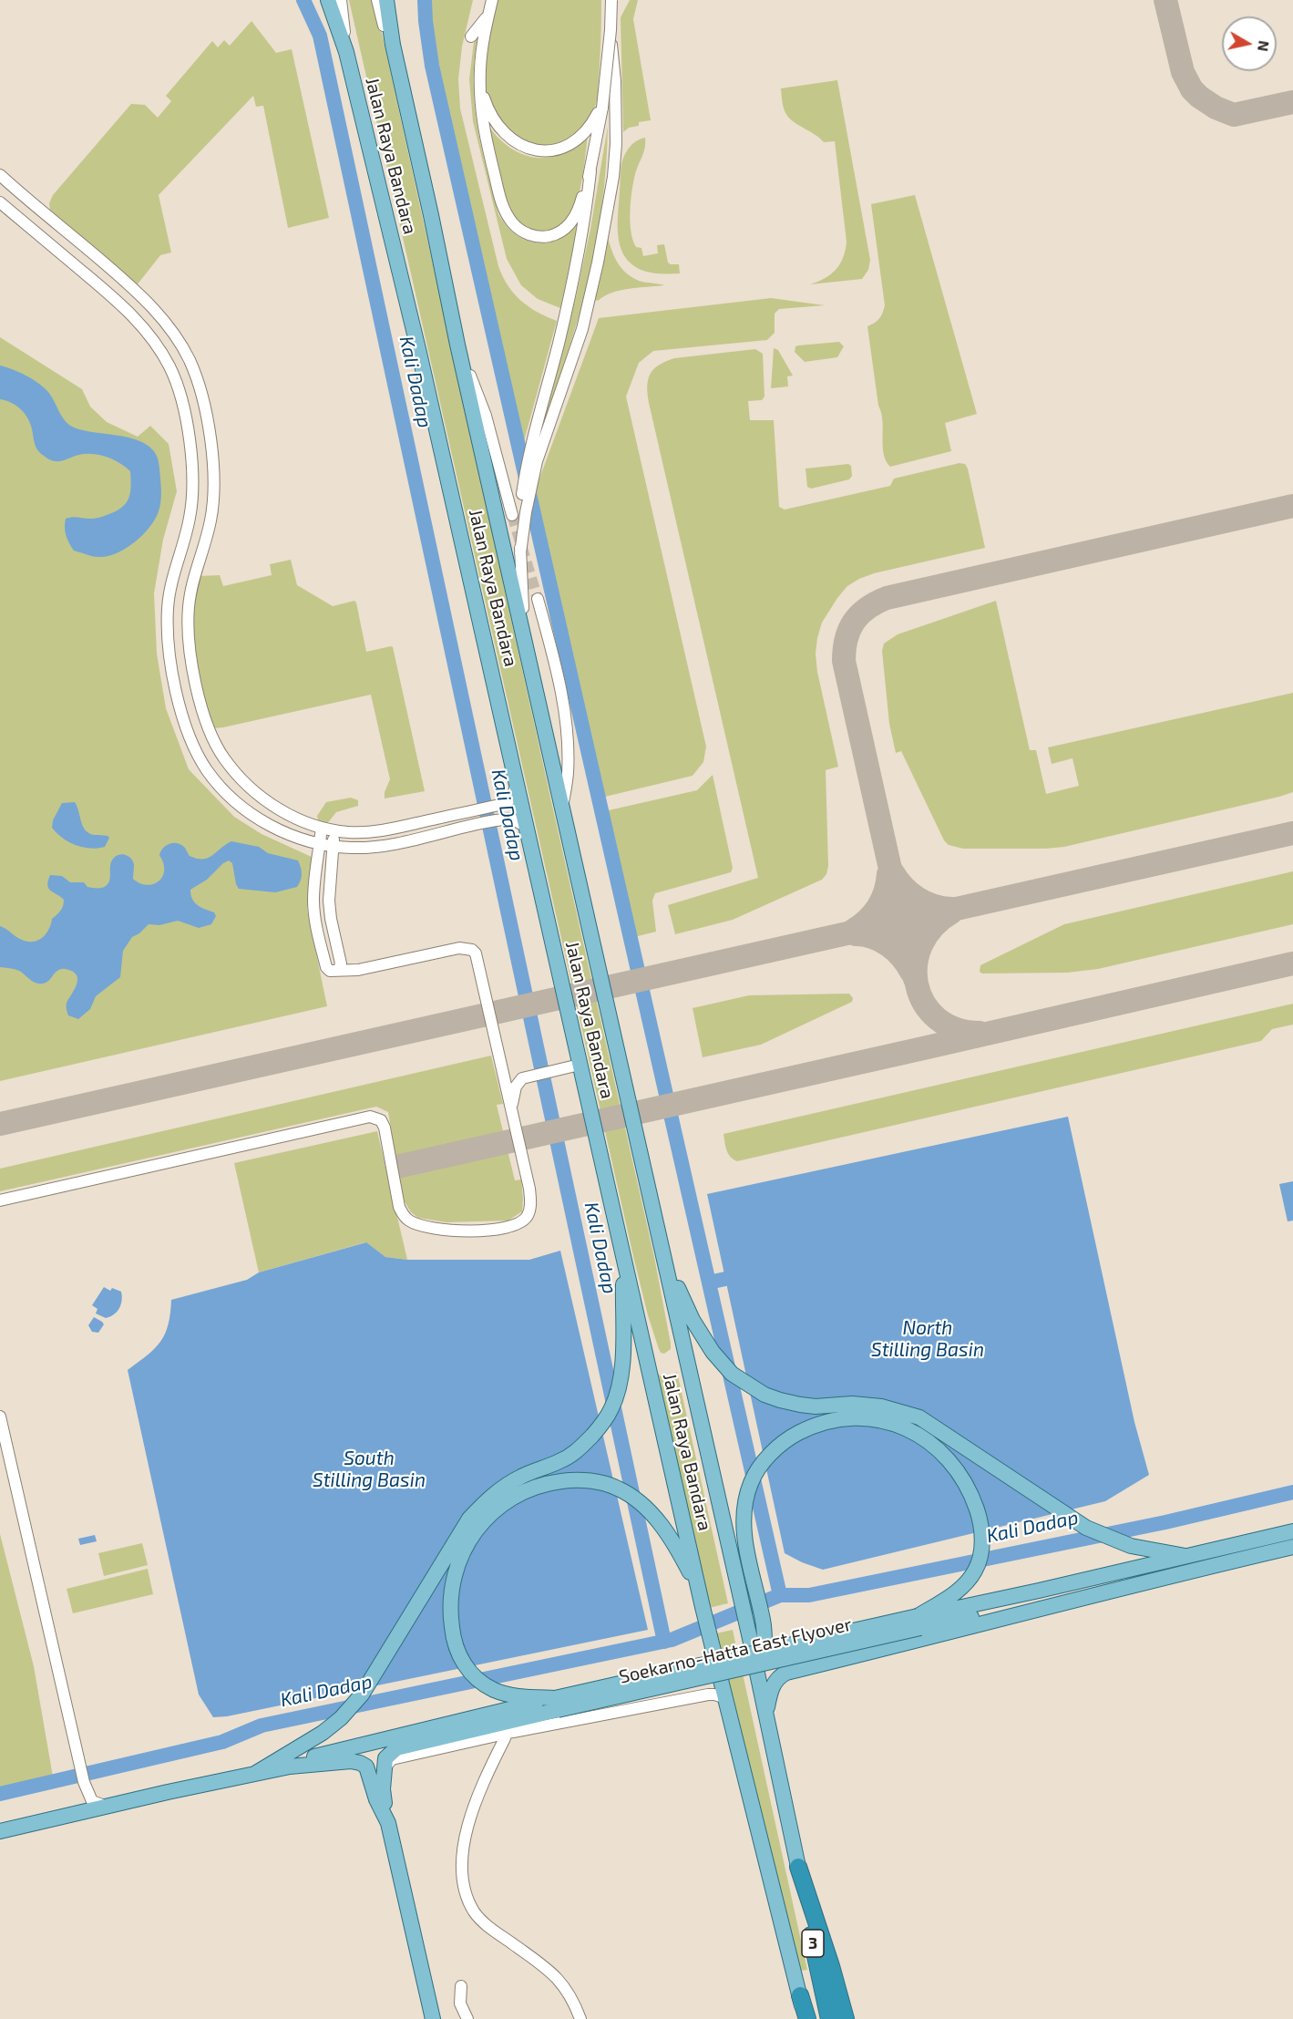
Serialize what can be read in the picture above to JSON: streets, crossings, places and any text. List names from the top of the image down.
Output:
{
  "streets": {
    "highway": ["3"],
    "main road": ["Jalan Raya Bandara", "Soekarno-Hatta East Flyover"]
  },
  "crossings": [
    ["Jalan Raya Bandara", "3"]
  ],
  "water": ["Kali Dadap", "North Stilling Basin", "South Stilling Basin"],
  "north": "right"
}
